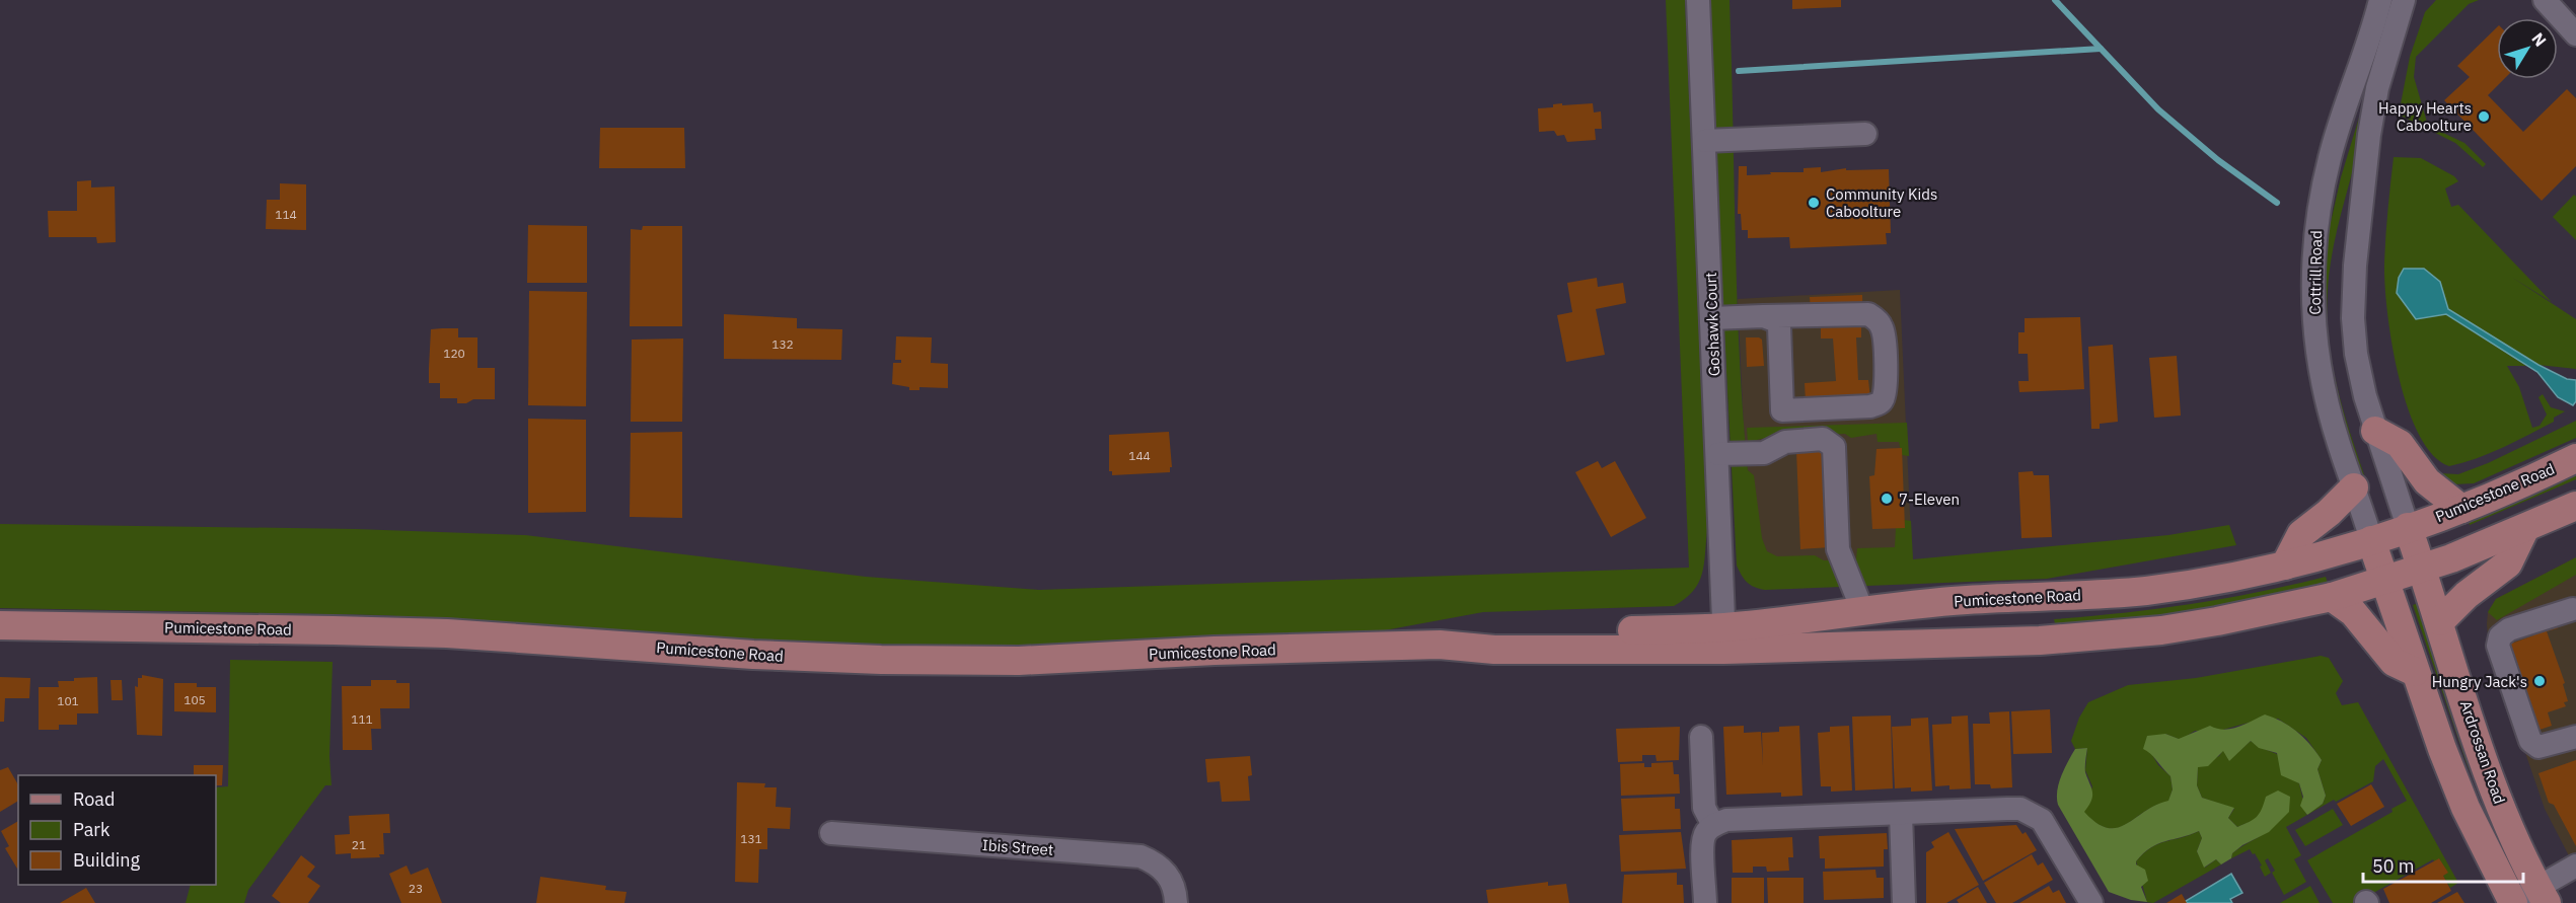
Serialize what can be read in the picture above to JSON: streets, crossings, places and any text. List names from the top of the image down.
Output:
{
  "streets": {
    "main road": ["Cottrill Road", "Pumicestone Road", "Ardrossan Road"],
    "street": ["Goshawk Court", "Ibis Street"]
  },
  "crossings": [
    ["Cottrill Road", "Pumicestone Road"],
    ["Goshawk Court", "Pumicestone Road"],
    ["Pumicestone Road", "Ardrossan Road"]
  ],
  "places": [
    "Happy Hearts Caboolture",
    "Community Kids Caboolture",
    "7-Eleven",
    "Hungry Jack's"
  ],
  "house_numbers": [
    "114",
    "132",
    "120",
    "144",
    "105",
    "101",
    "111",
    "131",
    "21",
    "23"
  ],
  "legend": ["Road", "Park", "Building"],
  "scale_bar": "50 m",
  "north": "top right"
}
